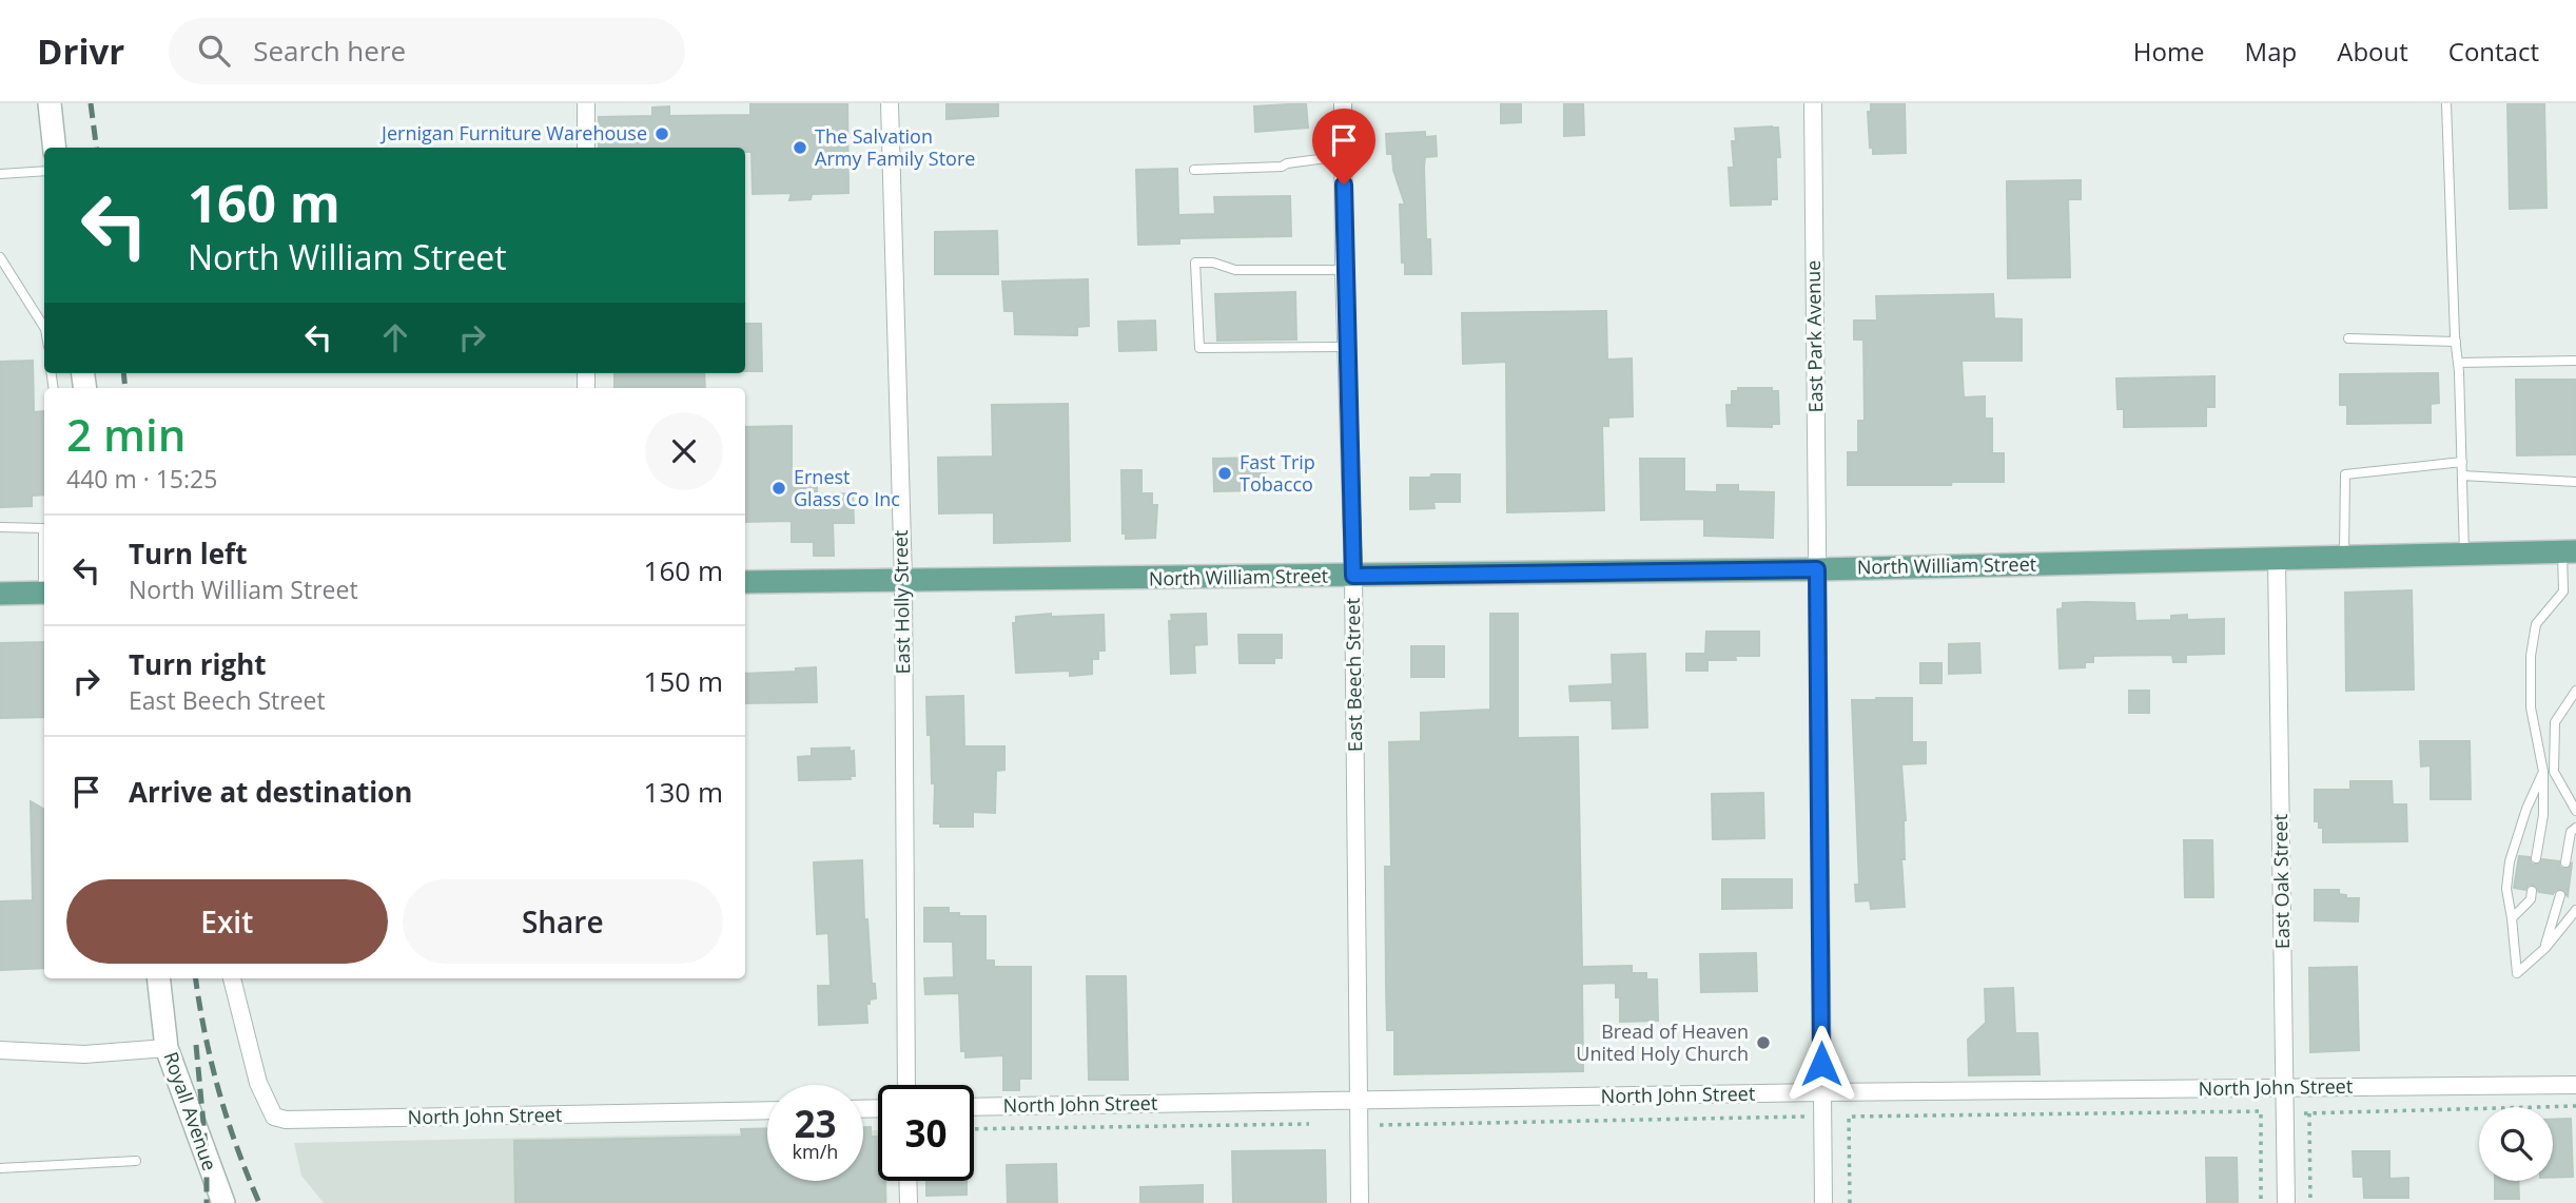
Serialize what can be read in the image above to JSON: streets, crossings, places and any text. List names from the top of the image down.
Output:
{
  "streets": {
    "main road": ["North William Street"],
    "street": [
      "East Park Avenue",
      "East Holly Street",
      "East Beech Street",
      "East Oak Street",
      "North John Street",
      "Royall Avenue"
    ]
  },
  "crossings": [
    ["East Park Avenue", "North William Street"],
    ["East Park Avenue", "North John Street"],
    ["North William Street", "East Holly Street"],
    ["North William Street", "East Beech Street"],
    ["North William Street", "East Oak Street"],
    ["East Beech Street", "North John Street"],
    ["East Oak Street", "North John Street"]
  ],
  "places": [
    "Jernigan Furniture Warehouse",
    "The Salvation Army Family Store",
    "Fast Trip Tobacco",
    "Ernest Glass Co Inc",
    "Bread of Heaven United Holy Church"
  ],
  "page": {
    "header": "Drivr",
    "search": "Search here",
    "nav": [
      "Home",
      "Map",
      "About",
      "Contact"
    ],
    "turn": ["160 m", "North William Street"],
    "heading": ["2 min", "440 m · 15:25"],
    "list": [
      {
        "name": "Turn left",
        "note": "North William Street",
        "value": "160 m"
      },
      {
        "name": "Turn right",
        "note": "East Beech Street",
        "value": "150 m"
      },
      {
        "name": "Arrive at destination",
        "value": "130 m"
      }
    ],
    "buttons": ["Exit", "Share"],
    "speed": "23 km/h",
    "limit": "30"
  }
}
